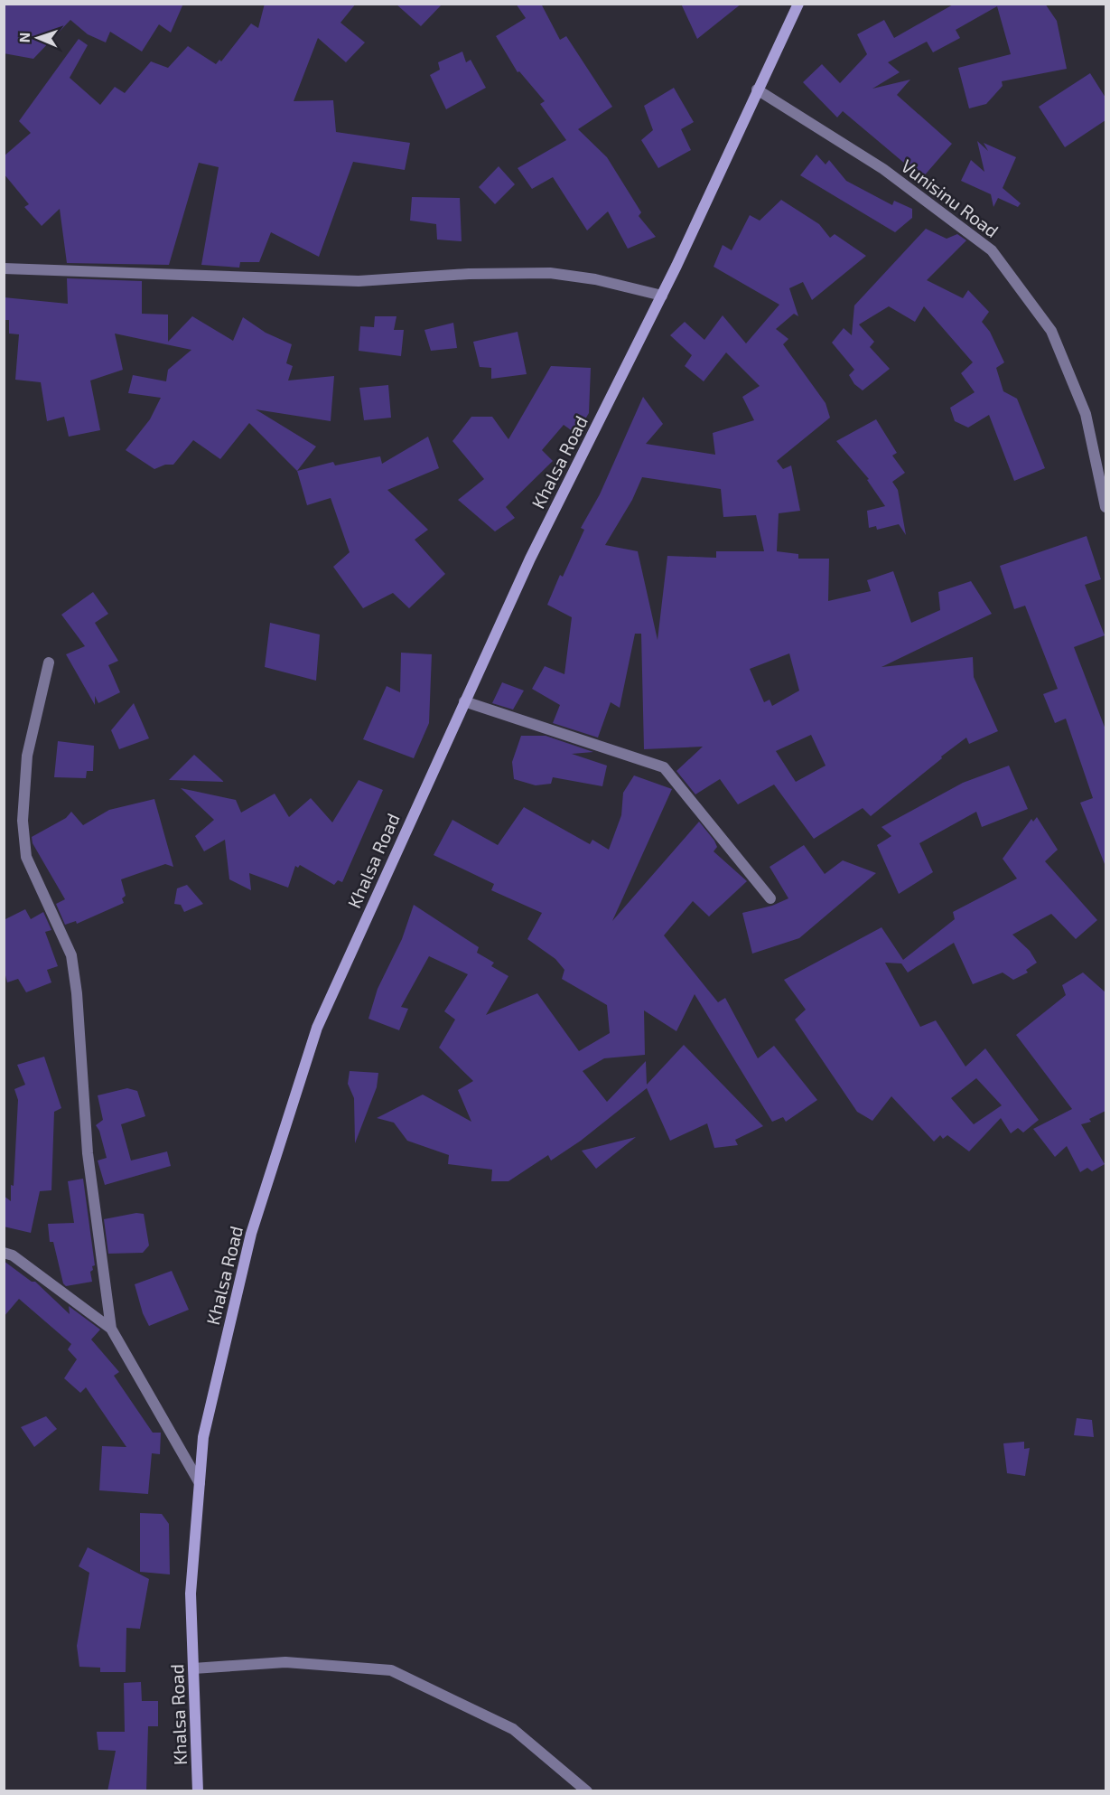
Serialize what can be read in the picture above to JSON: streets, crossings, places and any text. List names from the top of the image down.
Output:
{
  "streets": {
    "main road": ["Khalsa Road"],
    "street": ["Vunisinu Road"]
  },
  "crossings": [
    ["Vunisinu Road", "Khalsa Road"]
  ],
  "north": "left"
}
